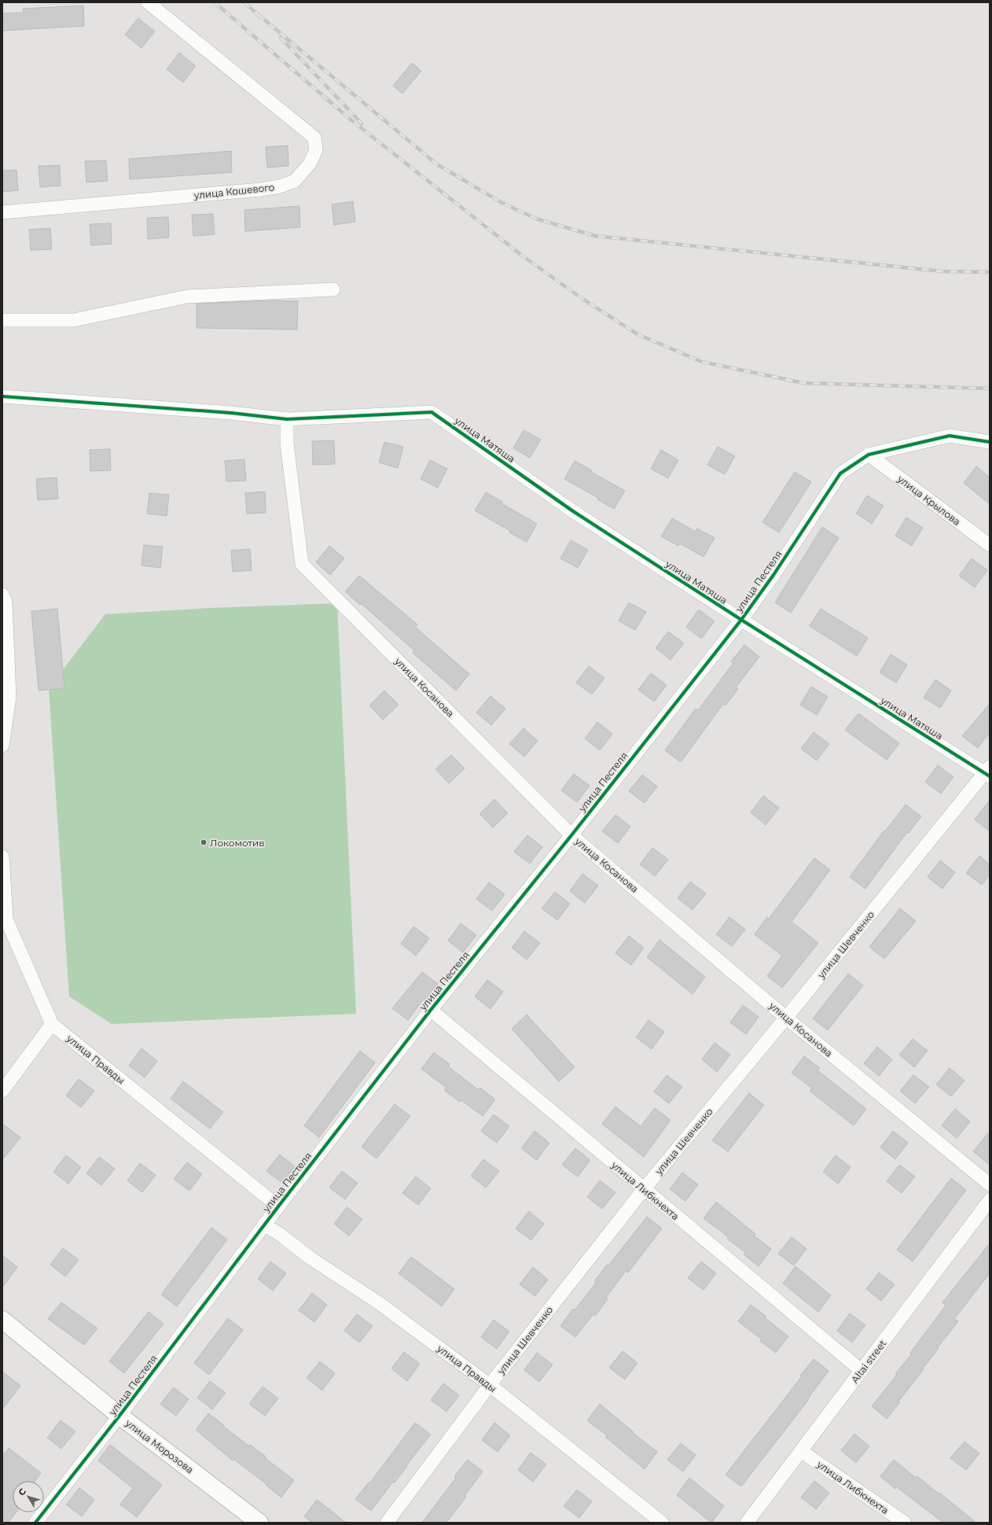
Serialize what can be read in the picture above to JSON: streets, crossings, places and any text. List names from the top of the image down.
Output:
{
  "streets": {
    "main road": ["улица Морозова"],
    "street": [
      "улица Кошевого",
      "улица Матяша",
      "улица Крылова",
      "улица Пестеля",
      "улица Косанова",
      "улица Шевченко",
      "улица Правды",
      "улица Либкнехта",
      "Altai street"
    ]
  },
  "crossings": [
    ["улица Матяша", "улица Пестеля"],
    ["улица Матяша", "улица Косанова"],
    ["улица Матяша", "улица Шевченко"],
    ["улица Крылова", "улица Пестеля"],
    ["улица Пестеля", "улица Косанова"],
    ["улица Пестеля", "улица Правды"],
    ["улица Пестеля", "улица Либкнехта"],
    ["улица Пестеля", "улица Морозова"],
    ["улица Косанова", "улица Шевченко"],
    ["улица Шевченко", "улица Правды"],
    ["улица Шевченко", "улица Либкнехта"],
    ["улица Либкнехта", "Altai street"]
  ],
  "places": ["Локомотив"],
  "north": "top left"
}
